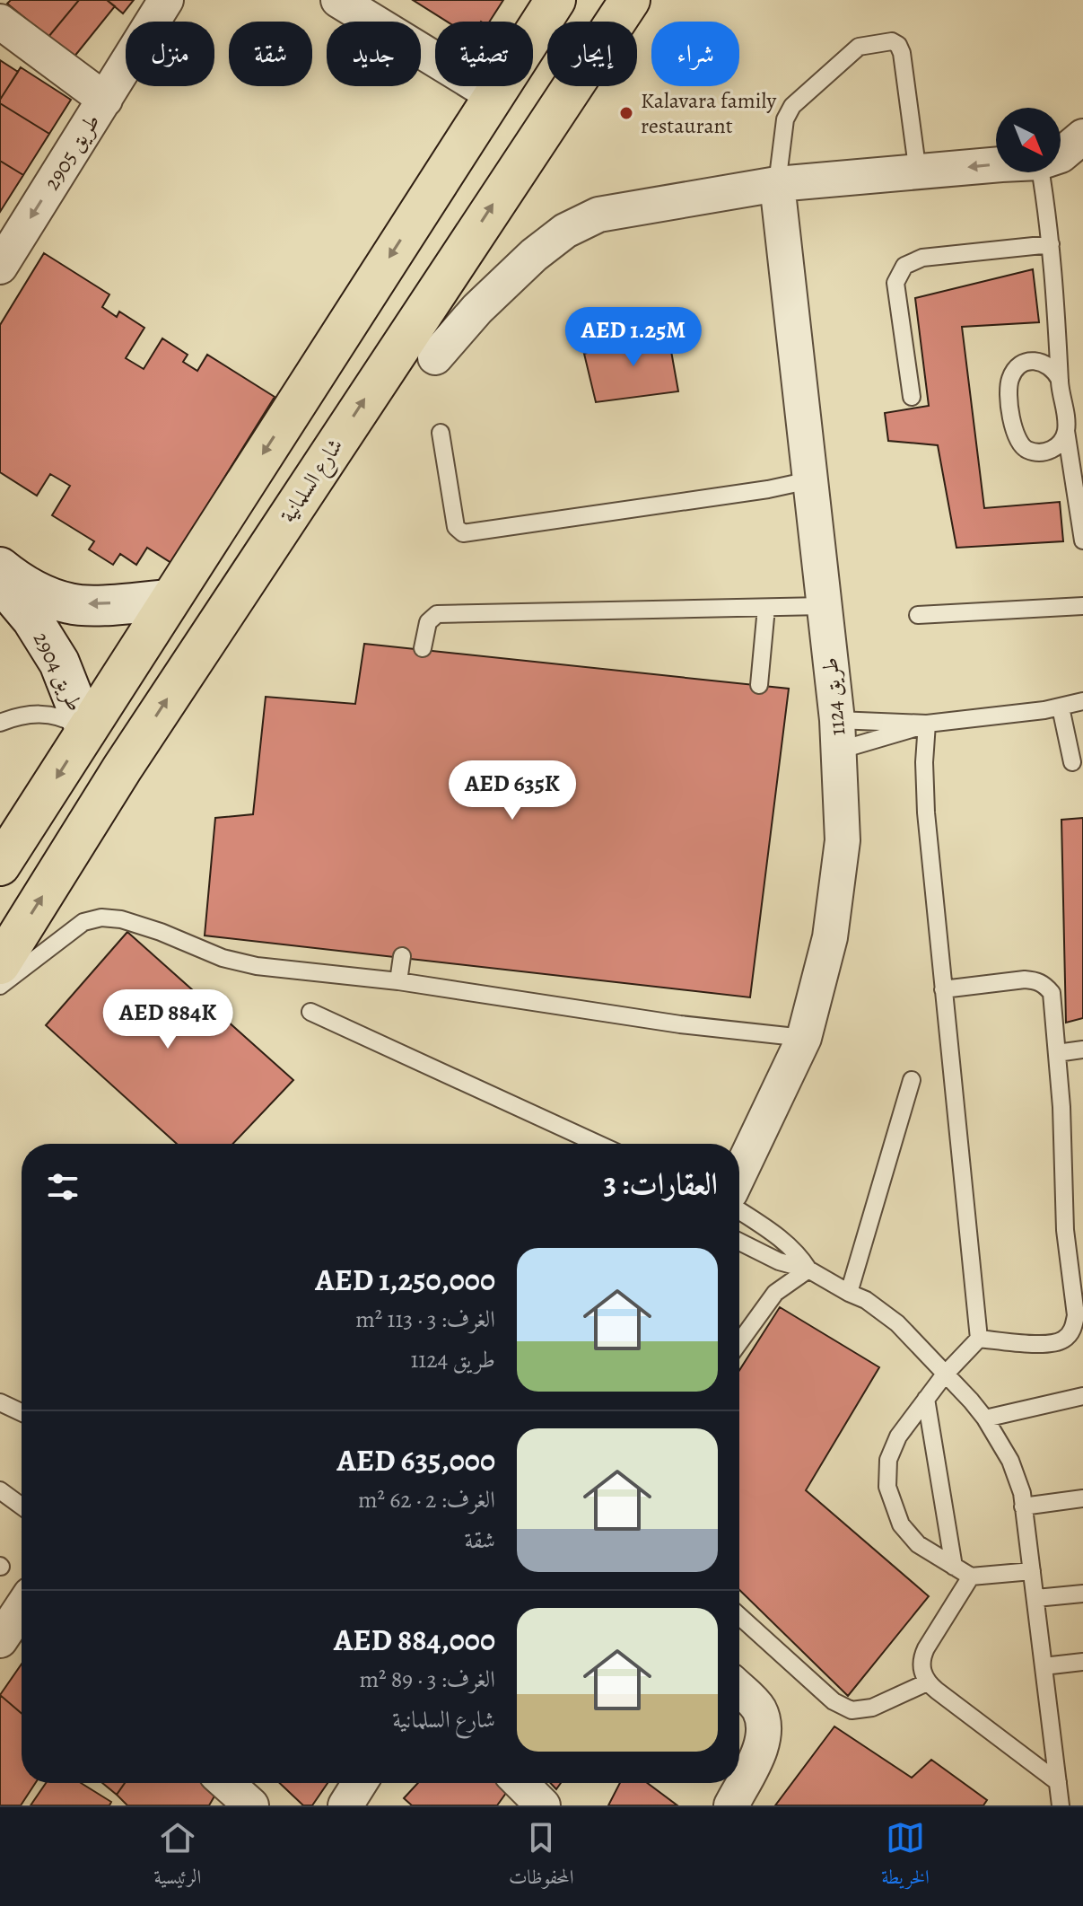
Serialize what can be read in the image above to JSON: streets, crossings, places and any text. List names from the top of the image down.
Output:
{
  "streets": {
    "main road": ["شارع السلمانية"],
    "street": ["طريق 2905", "طريق 2904", "طريق 1124"]
  },
  "one_way": ["طريق 2905", "طريق 2904"],
  "places": ["Kalavara family restaurant"],
  "north": "bottom right",
  "page": {
    "chip": [
      "شراء",
      "إيجار",
      "تصفية",
      "جديد",
      "شقة",
      "منزل"
    ],
    "price": ["AED 1.25M", "AED 635K", "AED 884K"],
    "heading": "العقارات: 3",
    "list": [
      {
        "name": "AED 1,250,000",
        "note": "الغرف: 3 · 113 m² · طريق 1124"
      },
      {
        "name": "AED 635,000",
        "note": "الغرف: 2 · 62 m² · شقة"
      },
      {
        "name": "AED 884,000",
        "note": "الغرف: 3 · 89 m² · شارع السلمانية"
      }
    ],
    "tabs": ["الخريطة", "المحفوظات", "الرئيسية"]
  }
}
